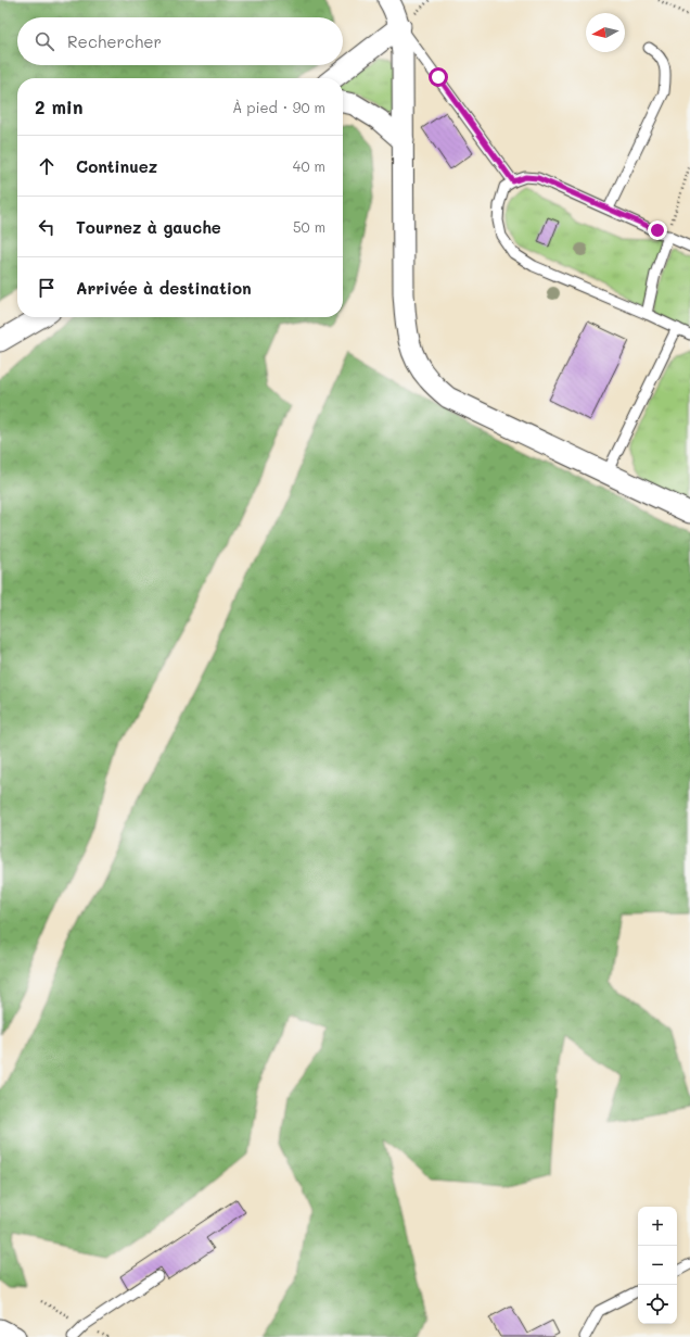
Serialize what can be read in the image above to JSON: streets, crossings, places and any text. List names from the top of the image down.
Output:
{
  "north": "left",
  "page": {
    "search": "Rechercher",
    "heading": ["2 min", "À pied · 90 m"],
    "list": [
      ["Continuez", "40 m"],
      ["Tournez à gauche", "50 m"],
      "Arrivée à destination"
    ],
    "map_buttons": ["+", "−"]
  }
}
